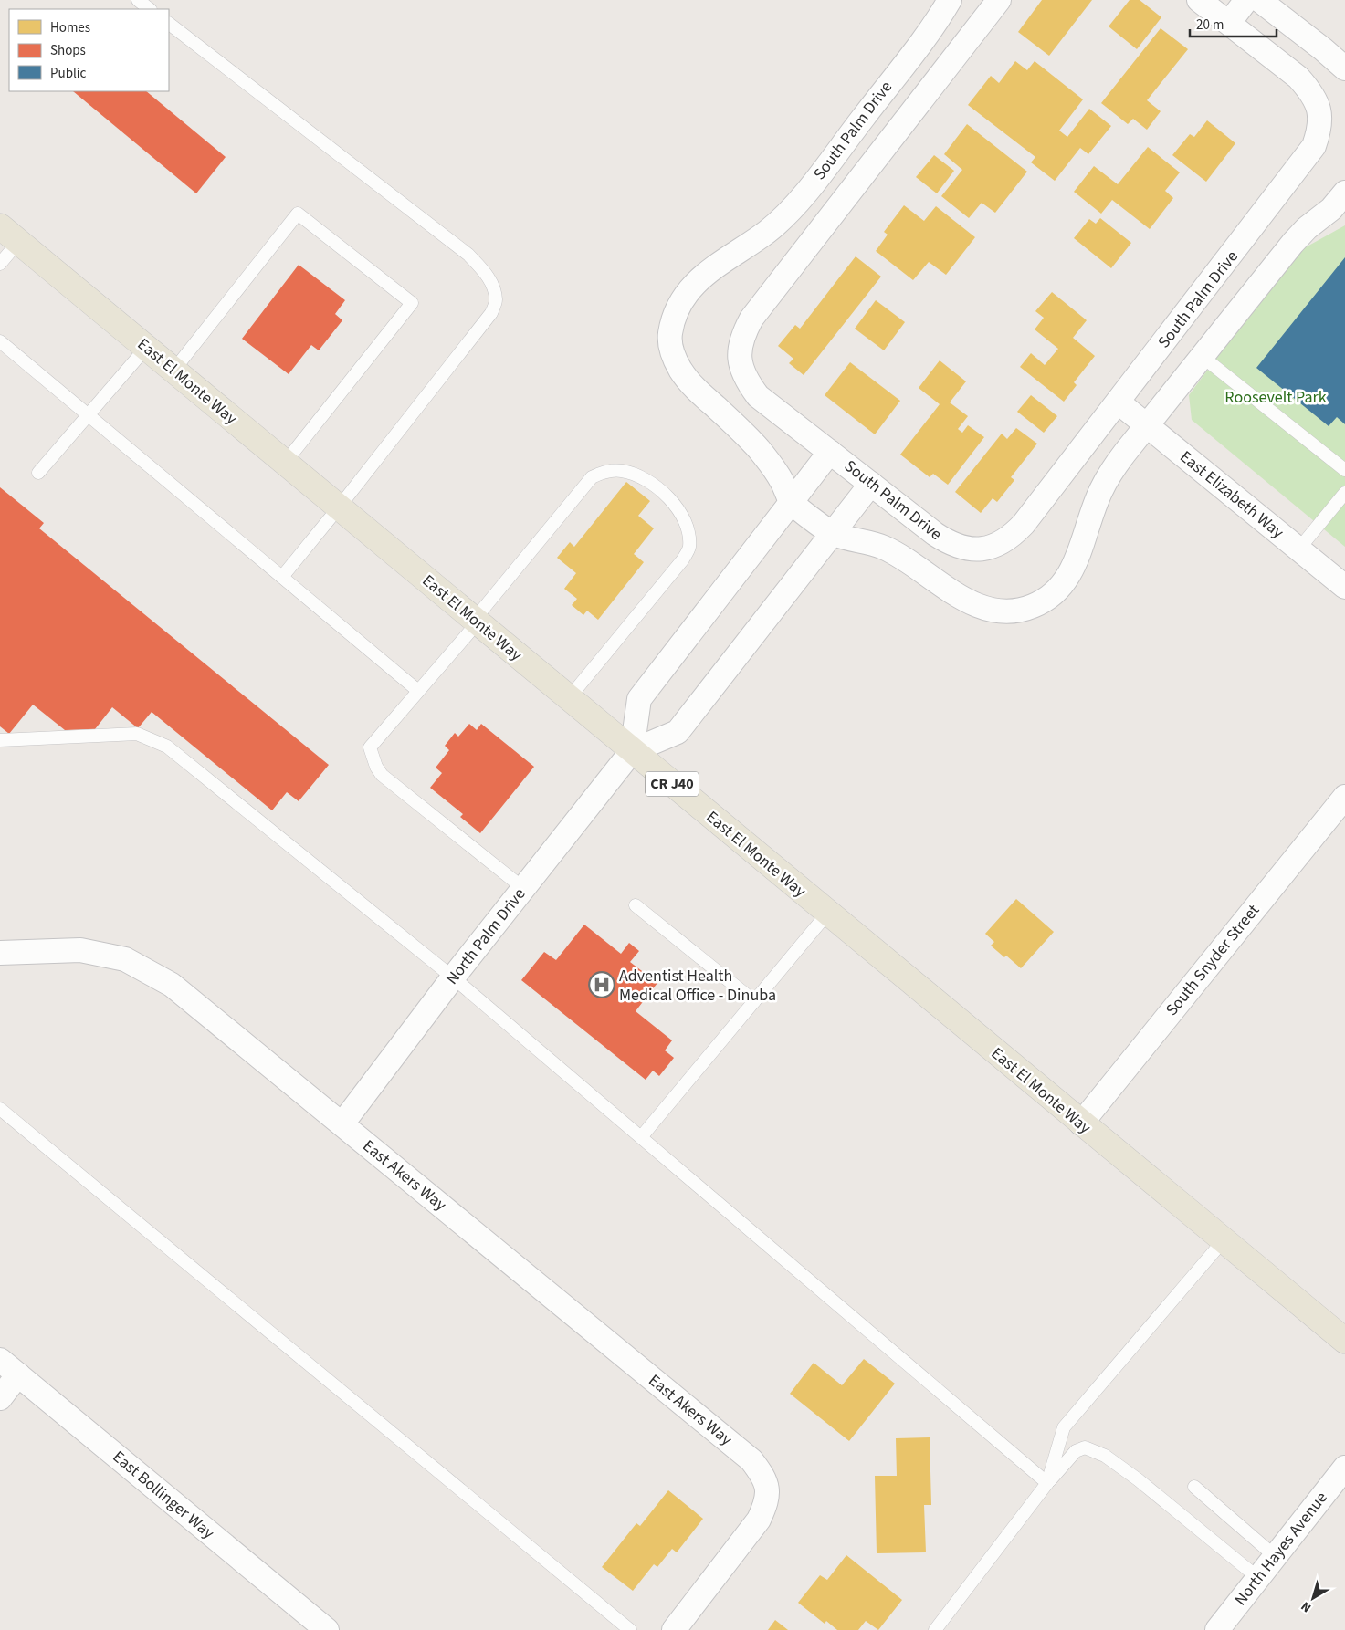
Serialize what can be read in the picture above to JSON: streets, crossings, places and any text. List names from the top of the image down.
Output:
{
  "streets": {
    "main road": ["East El Monte Way", "CR J40"],
    "street": [
      "South Palm Drive",
      "East Elizabeth Way",
      "North Palm Drive",
      "South Snyder Street",
      "East Akers Way",
      "East Bollinger Way",
      "North Hayes Avenue"
    ]
  },
  "crossings": [
    ["South Palm Drive", "East Elizabeth Way"],
    ["East El Monte Way", "North Palm Drive"],
    ["East El Monte Way", "South Snyder Street"],
    ["North Palm Drive", "East Akers Way"]
  ],
  "parks": ["Roosevelt Park"],
  "places": {
    "hospital": ["Adventist Health Medical Office - Dinuba"]
  },
  "legend": ["Homes", "Shops", "Public"],
  "scale_bar": "20 m",
  "north": "bottom left"
}
